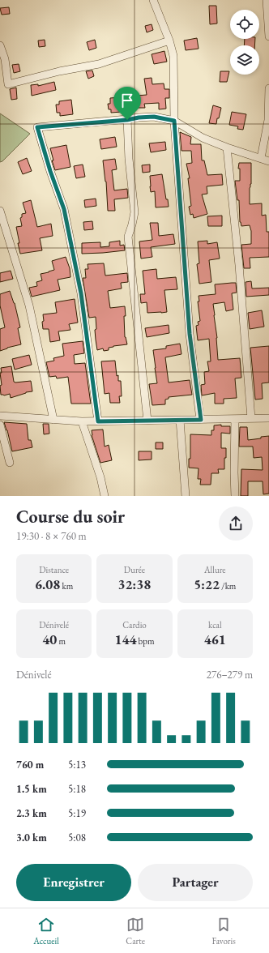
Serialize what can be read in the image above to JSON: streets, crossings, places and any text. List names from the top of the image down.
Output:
{
  "page": {
    "heading": ["Course du soir", "19:30 · 8 × 760 m"],
    "stats": [
      ["Distance", "6.08 km"],
      ["Durée", "32:38"],
      ["Allure", "5:22 /km"],
      ["Dénivelé", "40 m"],
      ["Cardio", "144 bpm"],
      ["kcal", "461"]
    ],
    "chart": ["Dénivelé", "276–279 m"],
    "list": [
      {
        "name": "760 m",
        "note": "5:13"
      },
      {
        "name": "1.5 km",
        "note": "5:18"
      },
      {
        "name": "2.3 km",
        "note": "5:19"
      },
      {
        "name": "3.0 km",
        "note": "5:08"
      }
    ],
    "buttons": ["Enregistrer", "Partager"],
    "tabs": ["Accueil", "Carte", "Favoris"]
  }
}
